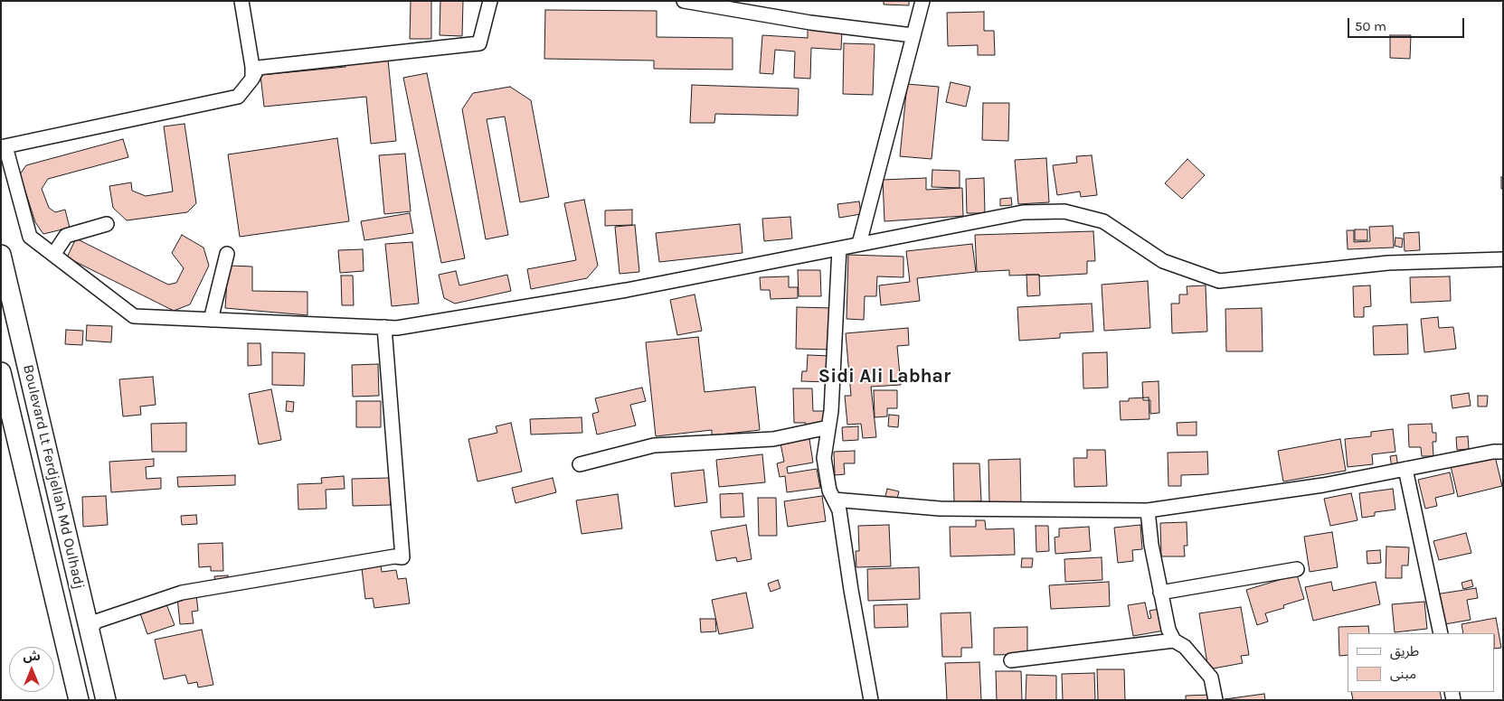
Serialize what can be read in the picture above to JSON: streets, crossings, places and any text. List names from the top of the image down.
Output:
{
  "streets": {
    "street": ["Boulevard Lt Ferdjellah Md Oulhadj"]
  },
  "districts": ["Sidi Ali Labhar"],
  "legend": ["طريق", "مبنى"],
  "scale_bar": "50 m",
  "north": "top"
}
